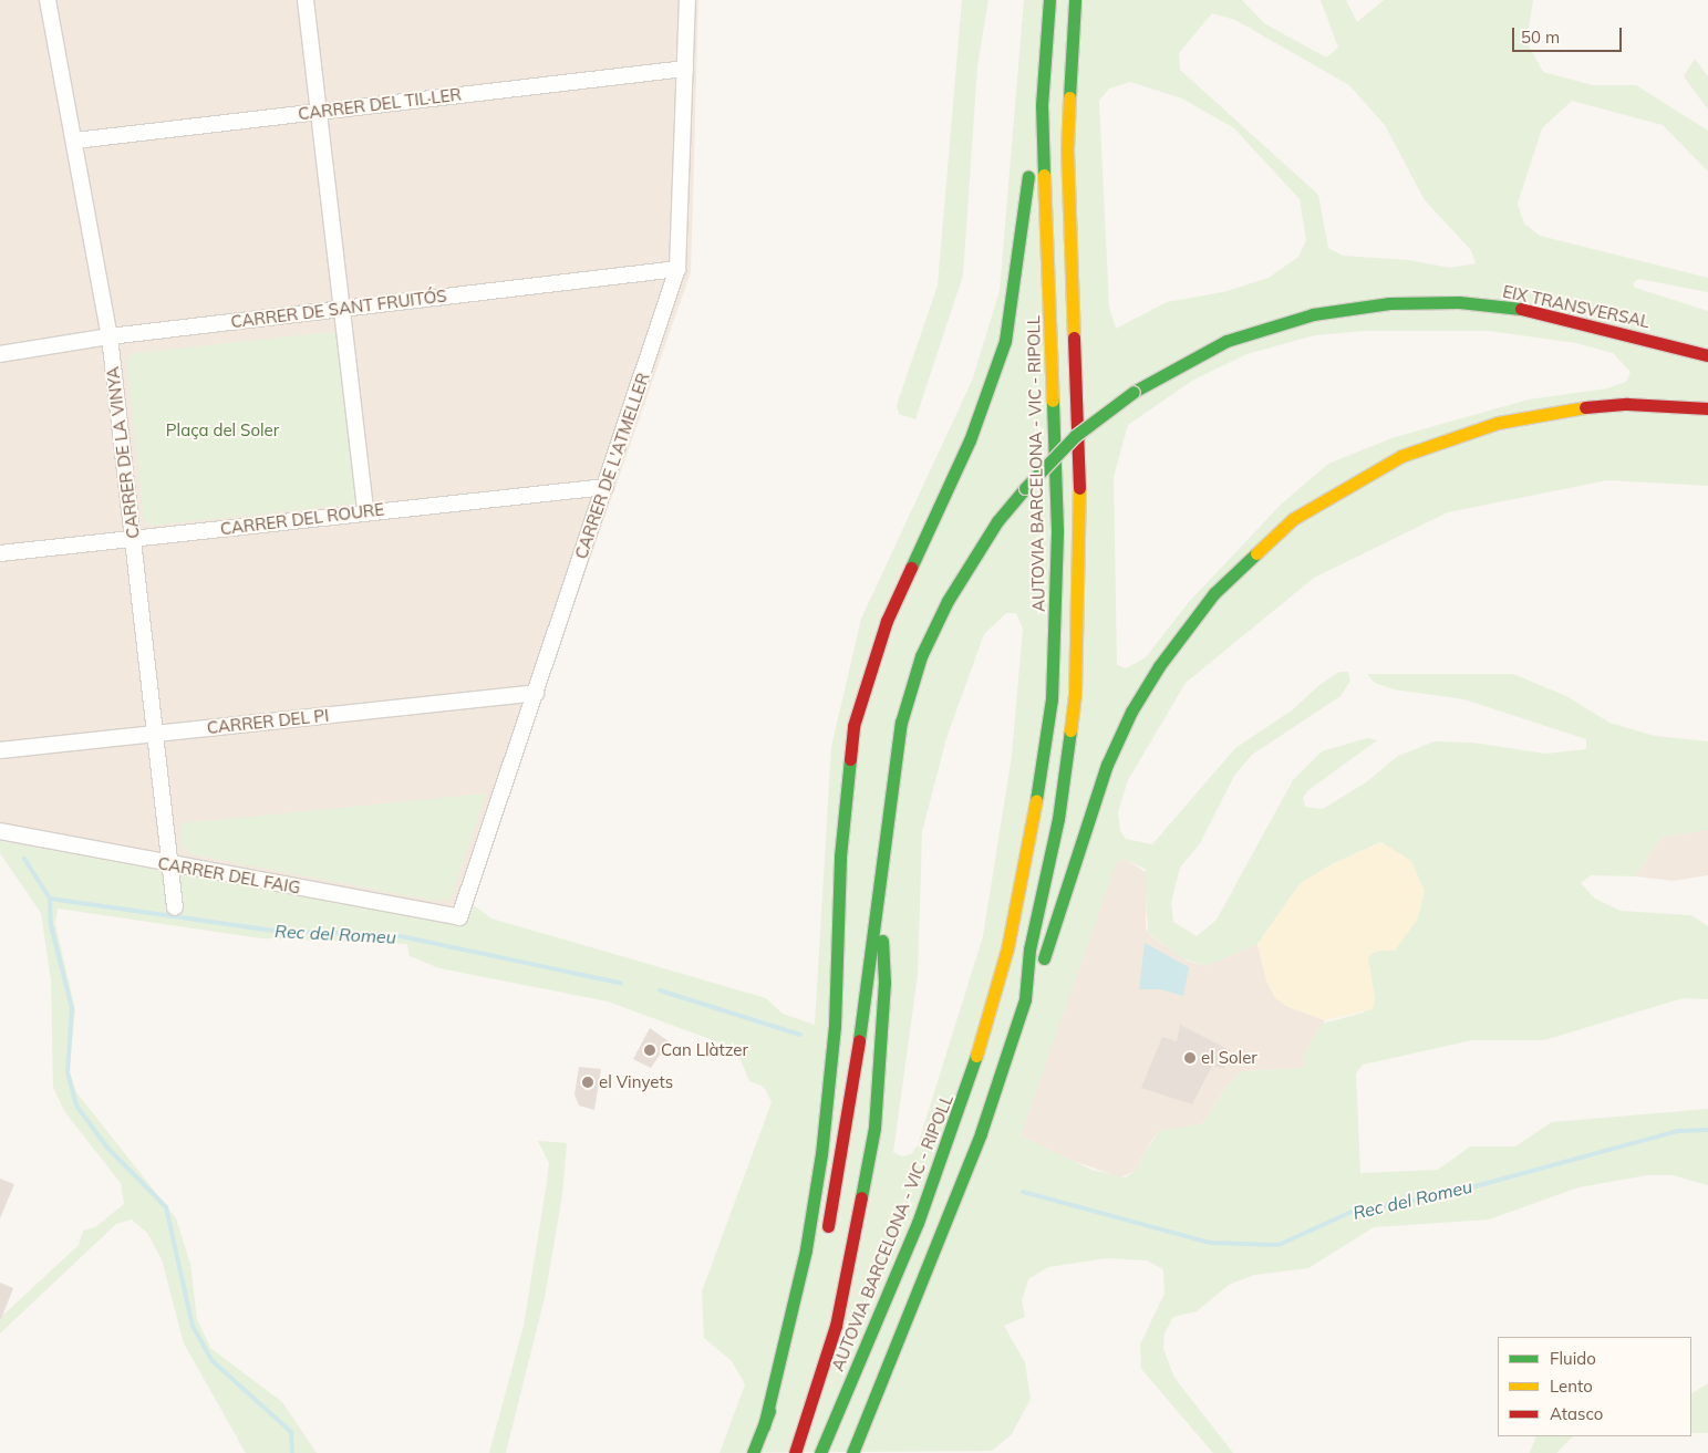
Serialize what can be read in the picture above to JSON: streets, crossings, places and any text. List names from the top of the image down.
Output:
{
  "streets": {
    "highway": ["EIX TRANSVERSAL", "AUTOVIA BARCELONA - VIC - RIPOLL"],
    "street": [
      "CARRER DEL TIL·LER",
      "CARRER DE SANT FRUITÓS",
      "CARRER DE LA VINYA",
      "CARRER DE L'ATMELLER",
      "CARRER DEL ROURE",
      "CARRER DEL PI",
      "CARRER DEL FAIG"
    ]
  },
  "crossings": [
    ["CARRER DEL TIL·LER", "CARRER DE LA VINYA"],
    ["CARRER DEL TIL·LER", "CARRER DE L'ATMELLER"],
    ["CARRER DE SANT FRUITÓS", "CARRER DE LA VINYA"],
    ["CARRER DE SANT FRUITÓS", "CARRER DE L'ATMELLER"],
    ["CARRER DE LA VINYA", "CARRER DEL ROURE"],
    ["CARRER DE LA VINYA", "CARRER DEL PI"],
    ["CARRER DE LA VINYA", "CARRER DEL FAIG"],
    ["CARRER DE L'ATMELLER", "CARRER DEL ROURE"],
    ["CARRER DE L'ATMELLER", "CARRER DEL PI"],
    ["CARRER DE L'ATMELLER", "CARRER DEL FAIG"]
  ],
  "water": ["Rec del Romeu"],
  "parks": ["Plaça del Soler"],
  "places": ["Can Llàtzer", "el Soler", "el Vinyets"],
  "legend": ["Fluido", "Lento", "Atasco"],
  "scale_bar": "50 m"
}
